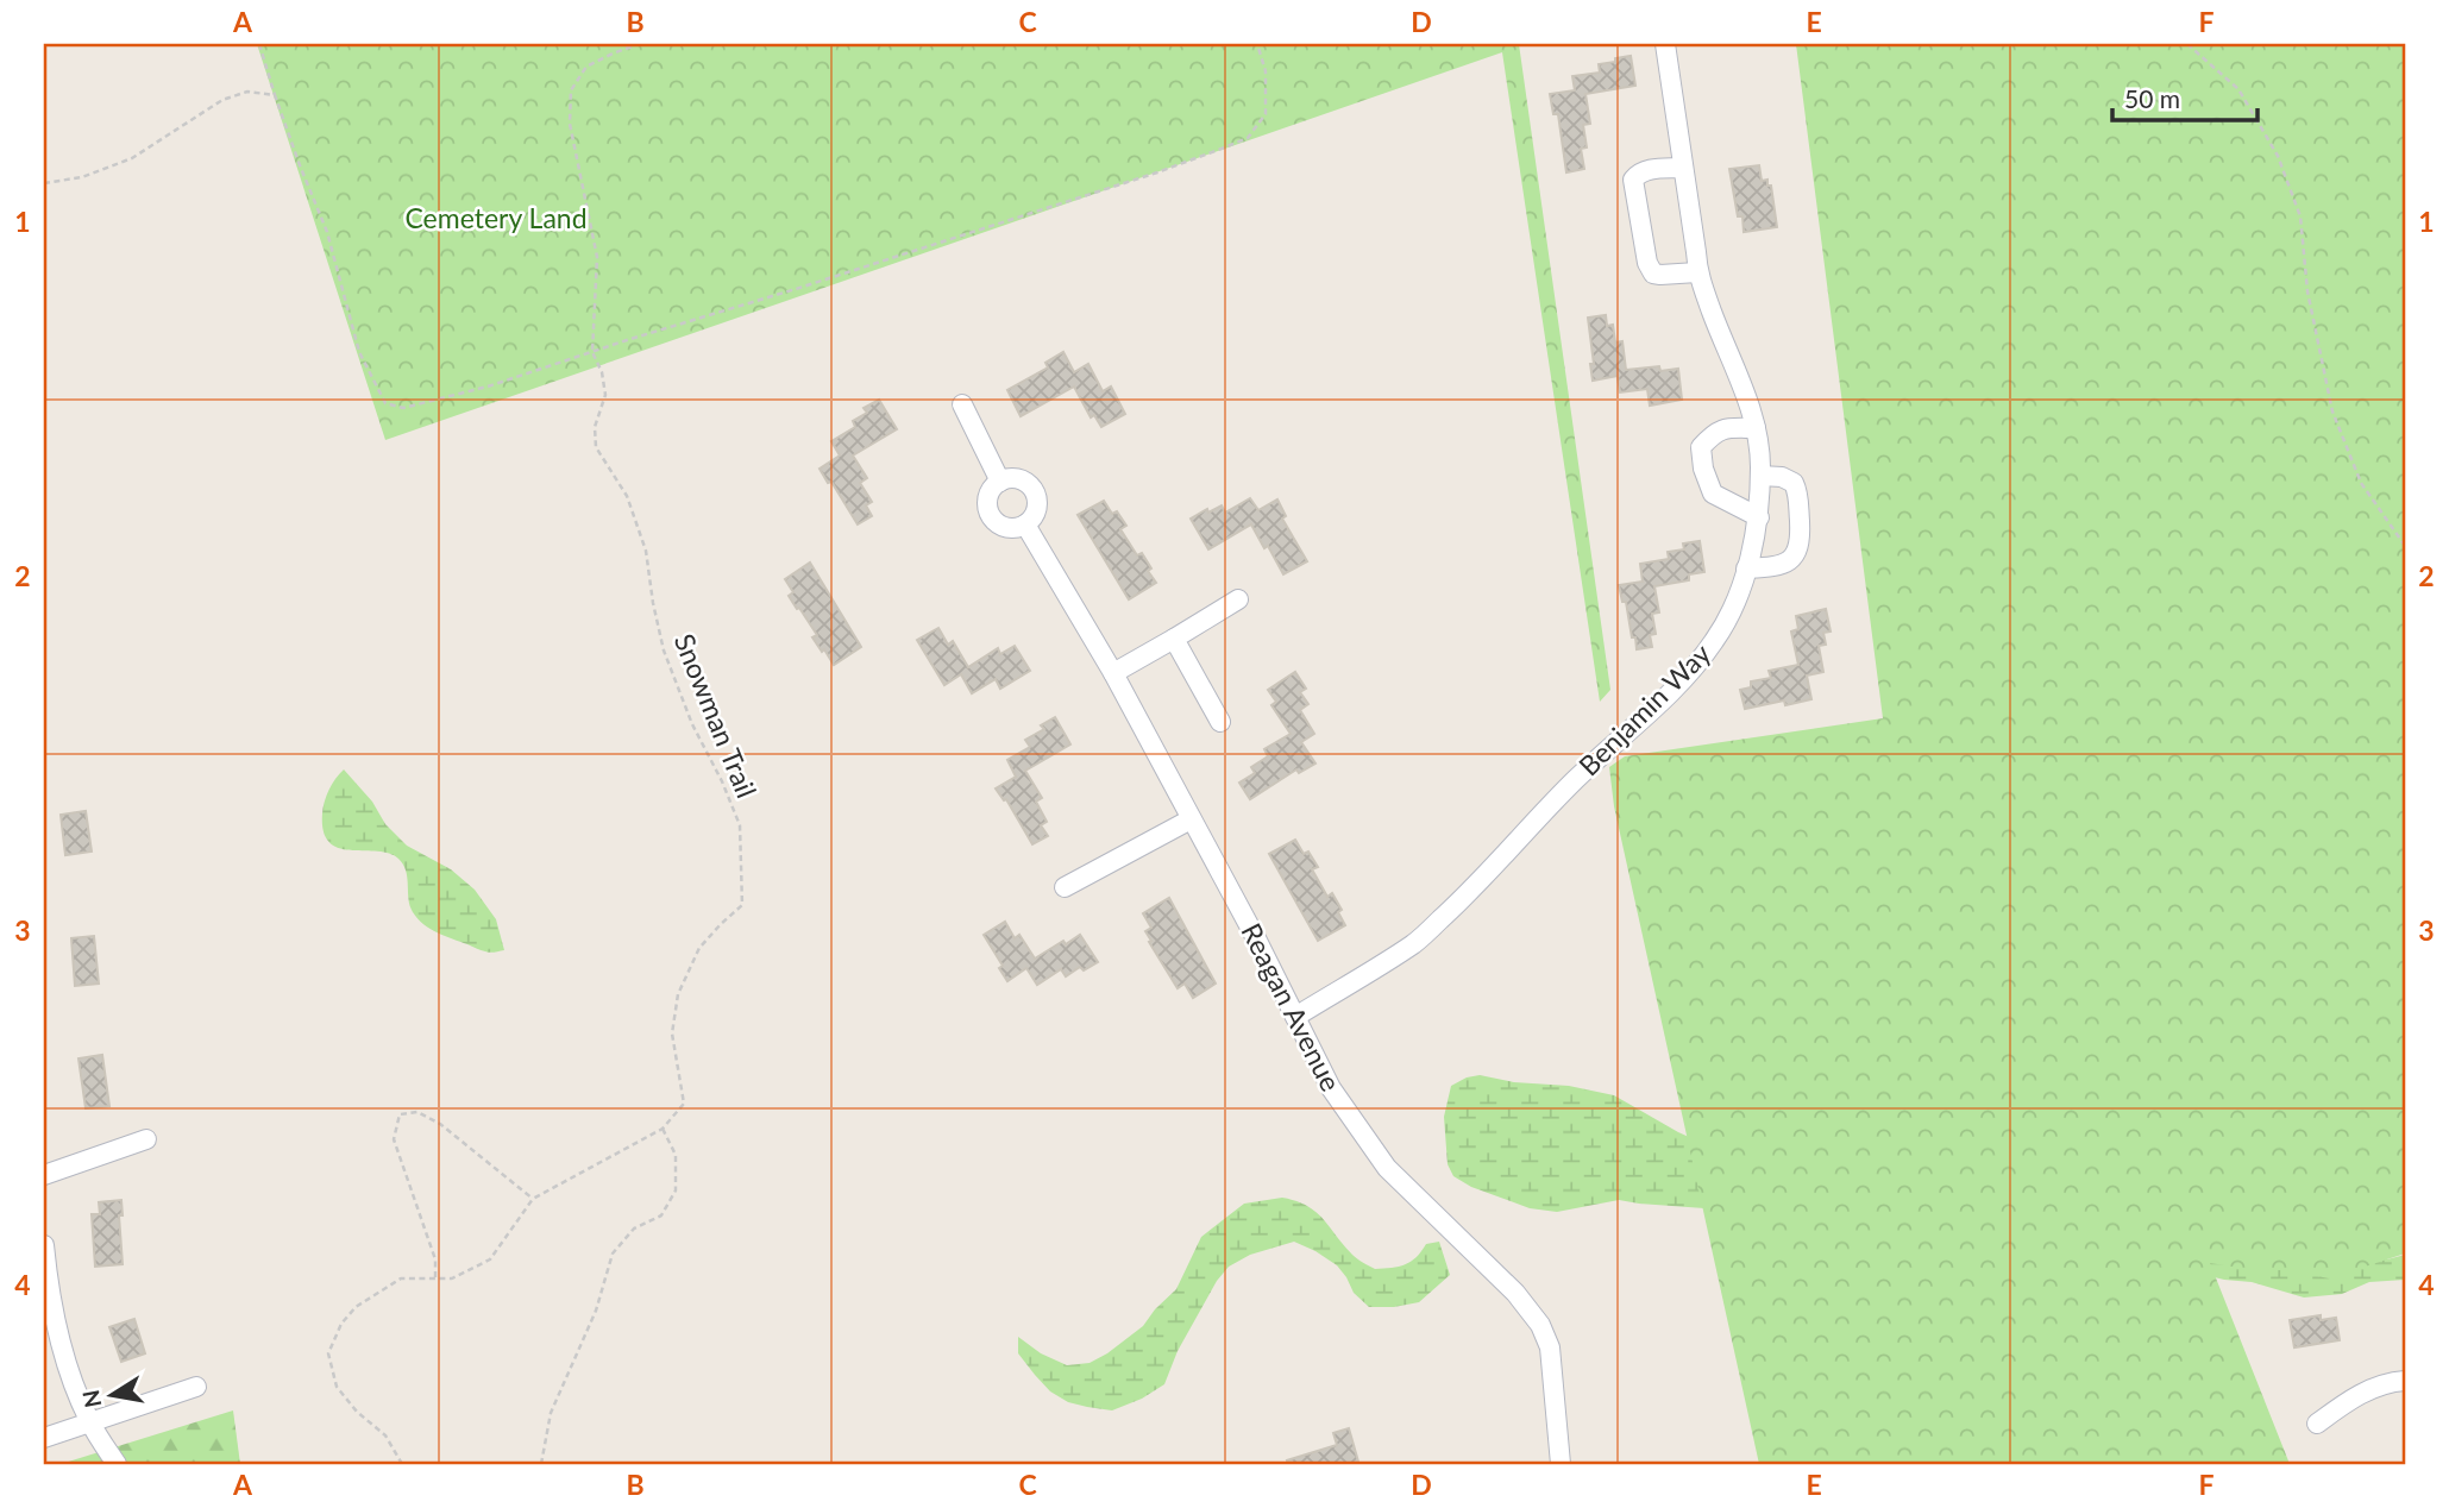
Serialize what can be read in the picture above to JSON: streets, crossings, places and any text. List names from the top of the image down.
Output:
{
  "streets": {
    "street": ["Benjamin Way", "Reagan Avenue"],
    "path": ["Snowman Trail"]
  },
  "crossings": [
    ["Benjamin Way", "Reagan Avenue"]
  ],
  "parks": ["Cemetery Land"],
  "scale_bar": "50 m",
  "north": "left",
  "grid": {
    "columns": [
      "A",
      "B",
      "C",
      "D",
      "E",
      "F"
    ],
    "rows": [
      "1",
      "2",
      "3",
      "4"
    ]
  }
}
